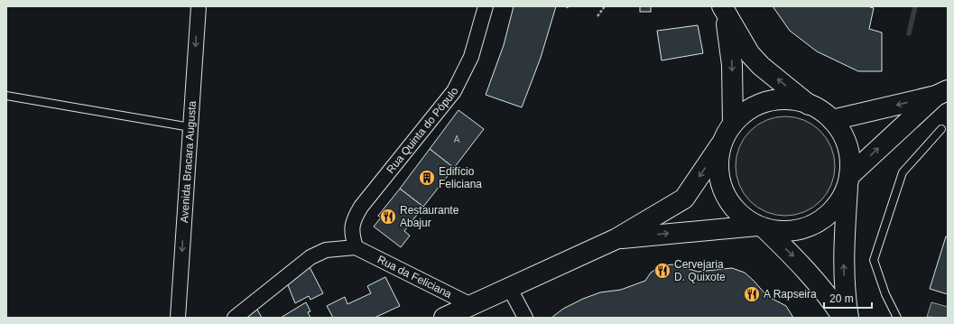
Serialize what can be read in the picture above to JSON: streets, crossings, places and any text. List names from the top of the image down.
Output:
{
  "streets": {
    "street": ["Rua Quinta do Pópulo", "Avenida Bracara Augusta", "Rua da Feliciana"]
  },
  "crossings": [
    ["Rua Quinta do Pópulo", "Rua da Feliciana"]
  ],
  "one_way": ["Avenida Bracara Augusta"],
  "places": {
    "building": ["Edifício Feliciana"],
    "restaurant": ["Restaurante Abajur", "Cervejaria D. Quixote", "A Rapseira"]
  },
  "house_numbers": ["A"],
  "scale_bar": "20 m"
}
